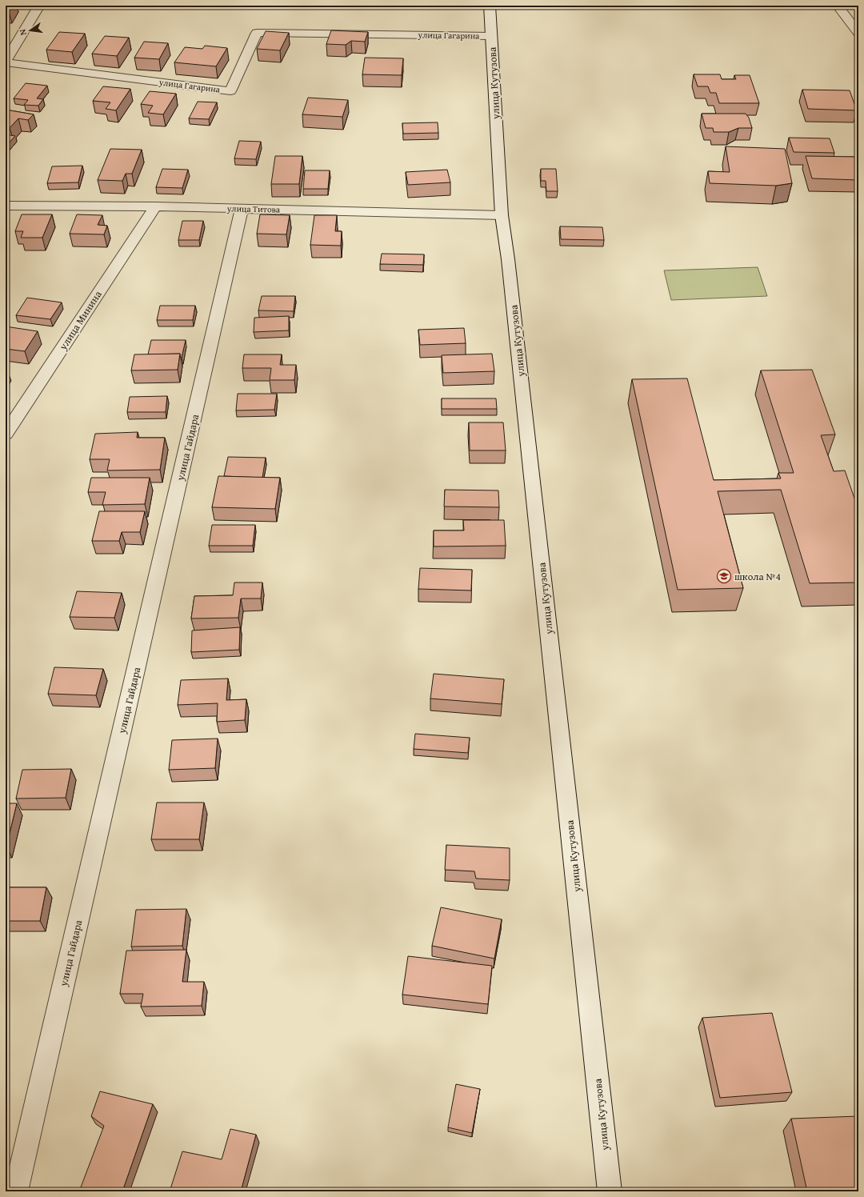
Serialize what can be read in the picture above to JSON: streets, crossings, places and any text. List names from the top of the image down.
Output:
{
  "streets": {
    "street": [
      "улица Гагарина",
      "улица Кутузова",
      "улица Титова",
      "улица Минина",
      "улица Гайдара"
    ]
  },
  "crossings": [
    ["улица Гагарина", "улица Кутузова"],
    ["улица Кутузова", "улица Титова"],
    ["улица Титова", "улица Минина"],
    ["улица Титова", "улица Гайдара"]
  ],
  "places": {
    "school or university": ["школа №4"]
  },
  "north": "left"
}
